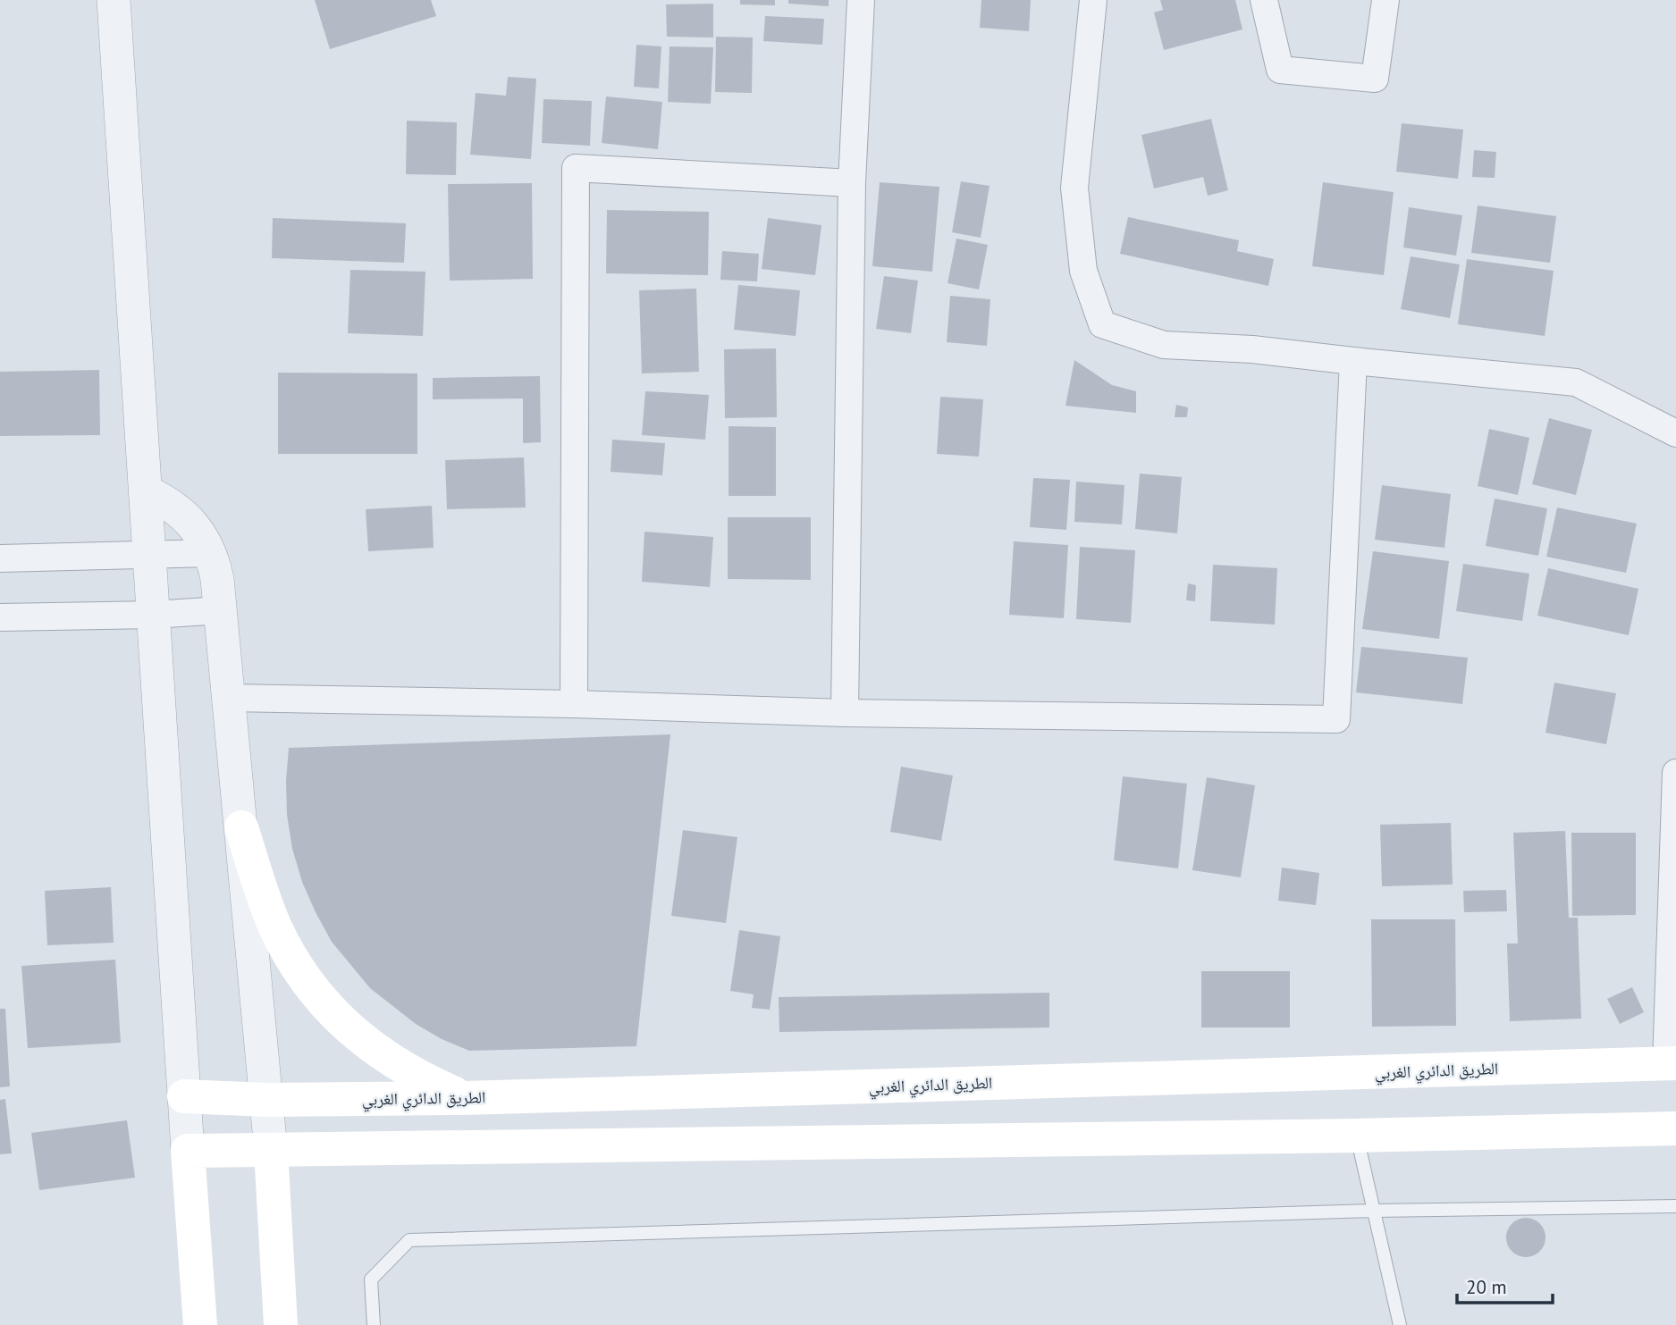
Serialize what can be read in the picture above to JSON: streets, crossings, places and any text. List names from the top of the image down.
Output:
{
  "streets": {
    "main road": ["الطريق الدائري الغربي"]
  },
  "scale_bar": "20 m"
}
